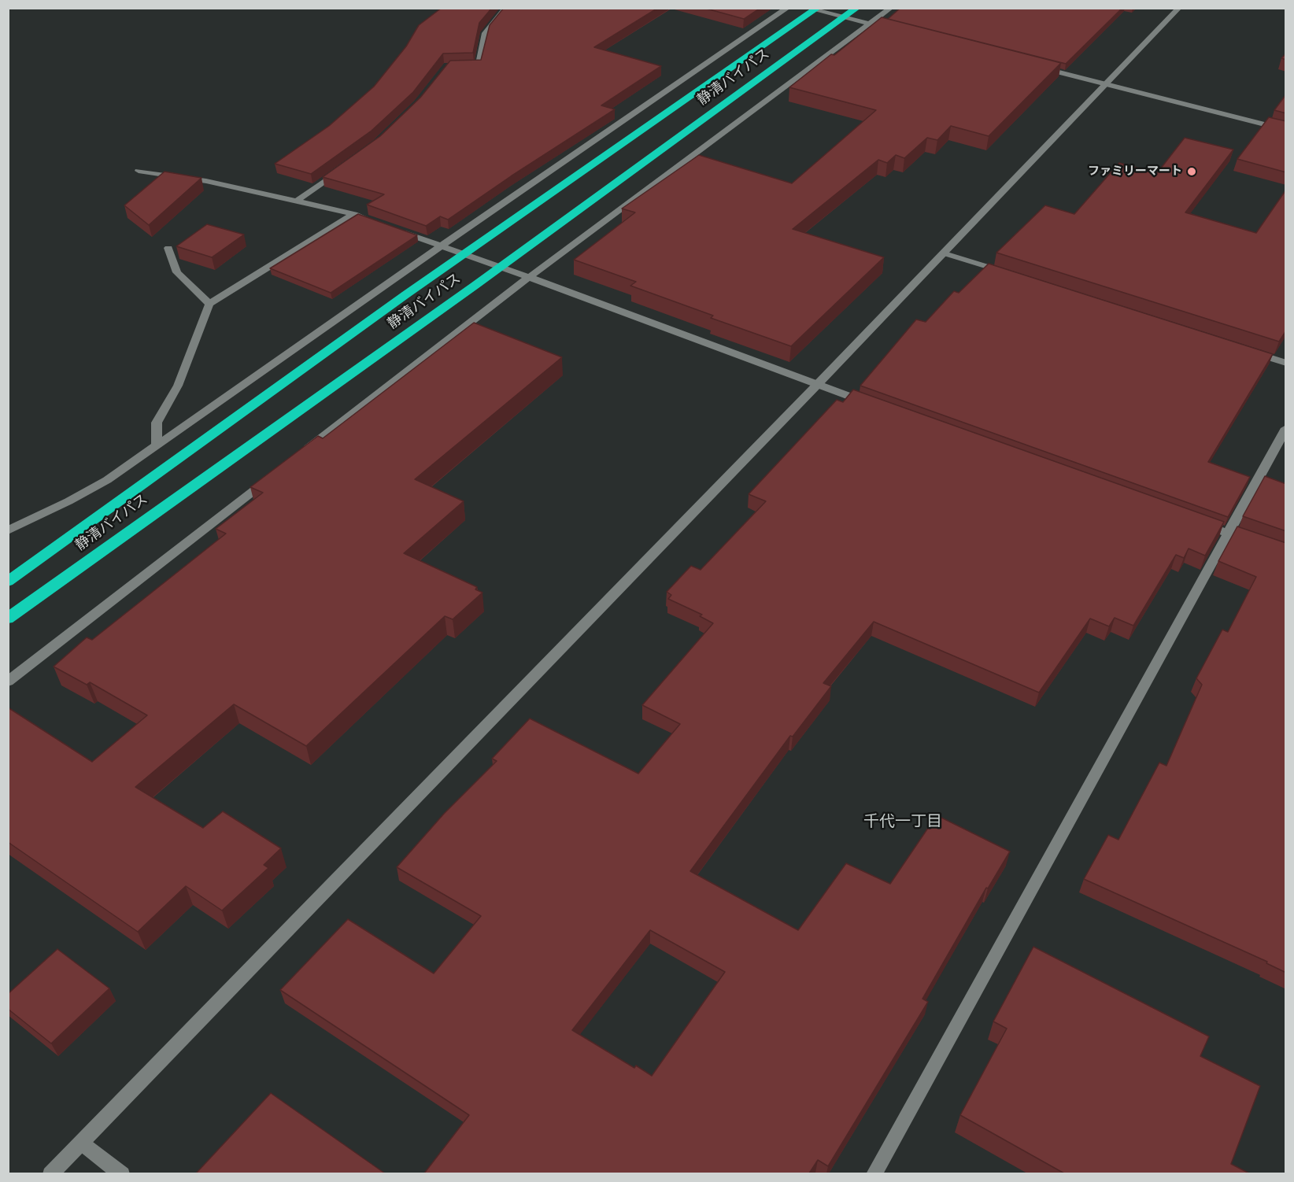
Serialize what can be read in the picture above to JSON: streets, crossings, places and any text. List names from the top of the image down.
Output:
{
  "streets": {
    "highway": ["静清バイパス"]
  },
  "districts": ["千代一丁目"],
  "places": ["ファミリーマート"]
}
